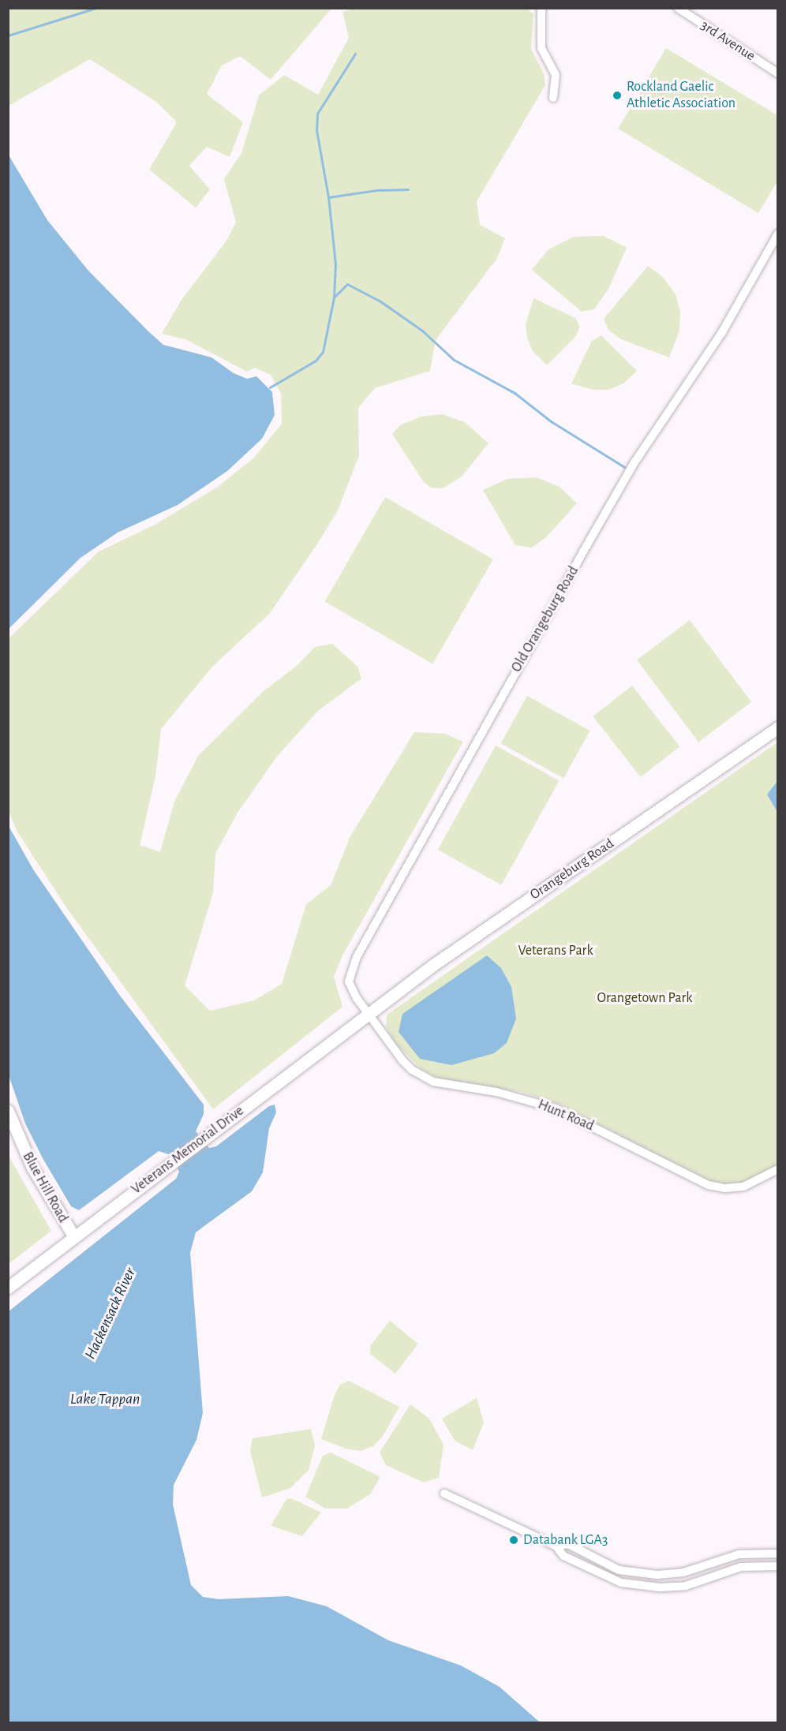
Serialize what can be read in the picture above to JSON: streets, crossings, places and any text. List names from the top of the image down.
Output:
{
  "streets": {
    "main road": ["Orangeburg Road", "Veterans Memorial Drive", "Blue Hill Road"],
    "street": ["3rd Avenue", "Old Orangeburg Road", "Hunt Road"]
  },
  "crossings": [
    ["Old Orangeburg Road", "Orangeburg Road"],
    ["Old Orangeburg Road", "Hunt Road"],
    ["Old Orangeburg Road", "Veterans Memorial Drive"],
    ["Orangeburg Road", "Hunt Road"],
    ["Orangeburg Road", "Veterans Memorial Drive"],
    ["Hunt Road", "Veterans Memorial Drive"],
    ["Veterans Memorial Drive", "Blue Hill Road"]
  ],
  "water": ["Hackensack River", "Lake Tappan"],
  "parks": ["Veterans Park", "Orangetown Park"],
  "places": ["Rockland Gaelic Athletic Association", "Databank LGA3"]
}
